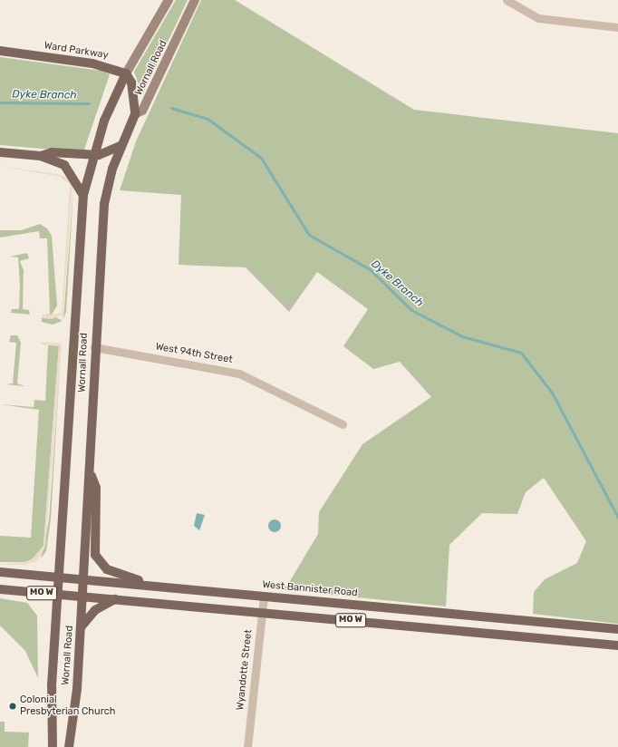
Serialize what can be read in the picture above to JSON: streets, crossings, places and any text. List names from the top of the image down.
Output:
{
  "streets": {
    "main road": [
      "Ward Parkway",
      "Wornall Road",
      "West Bannister Road",
      "MO W"
    ],
    "street": ["West 94th Street", "Wyandotte Street"]
  },
  "crossings": [
    ["Ward Parkway", "Wornall Road"],
    ["Wornall Road", "West 94th Street"],
    ["Wornall Road", "West Bannister Road"],
    ["Wornall Road", "MO W"],
    ["West Bannister Road", "Wyandotte Street"],
    ["MO W", "Wyandotte Street"]
  ],
  "water": ["Dyke Branch"],
  "places": ["Colonial Presbyterian Church"]
}
